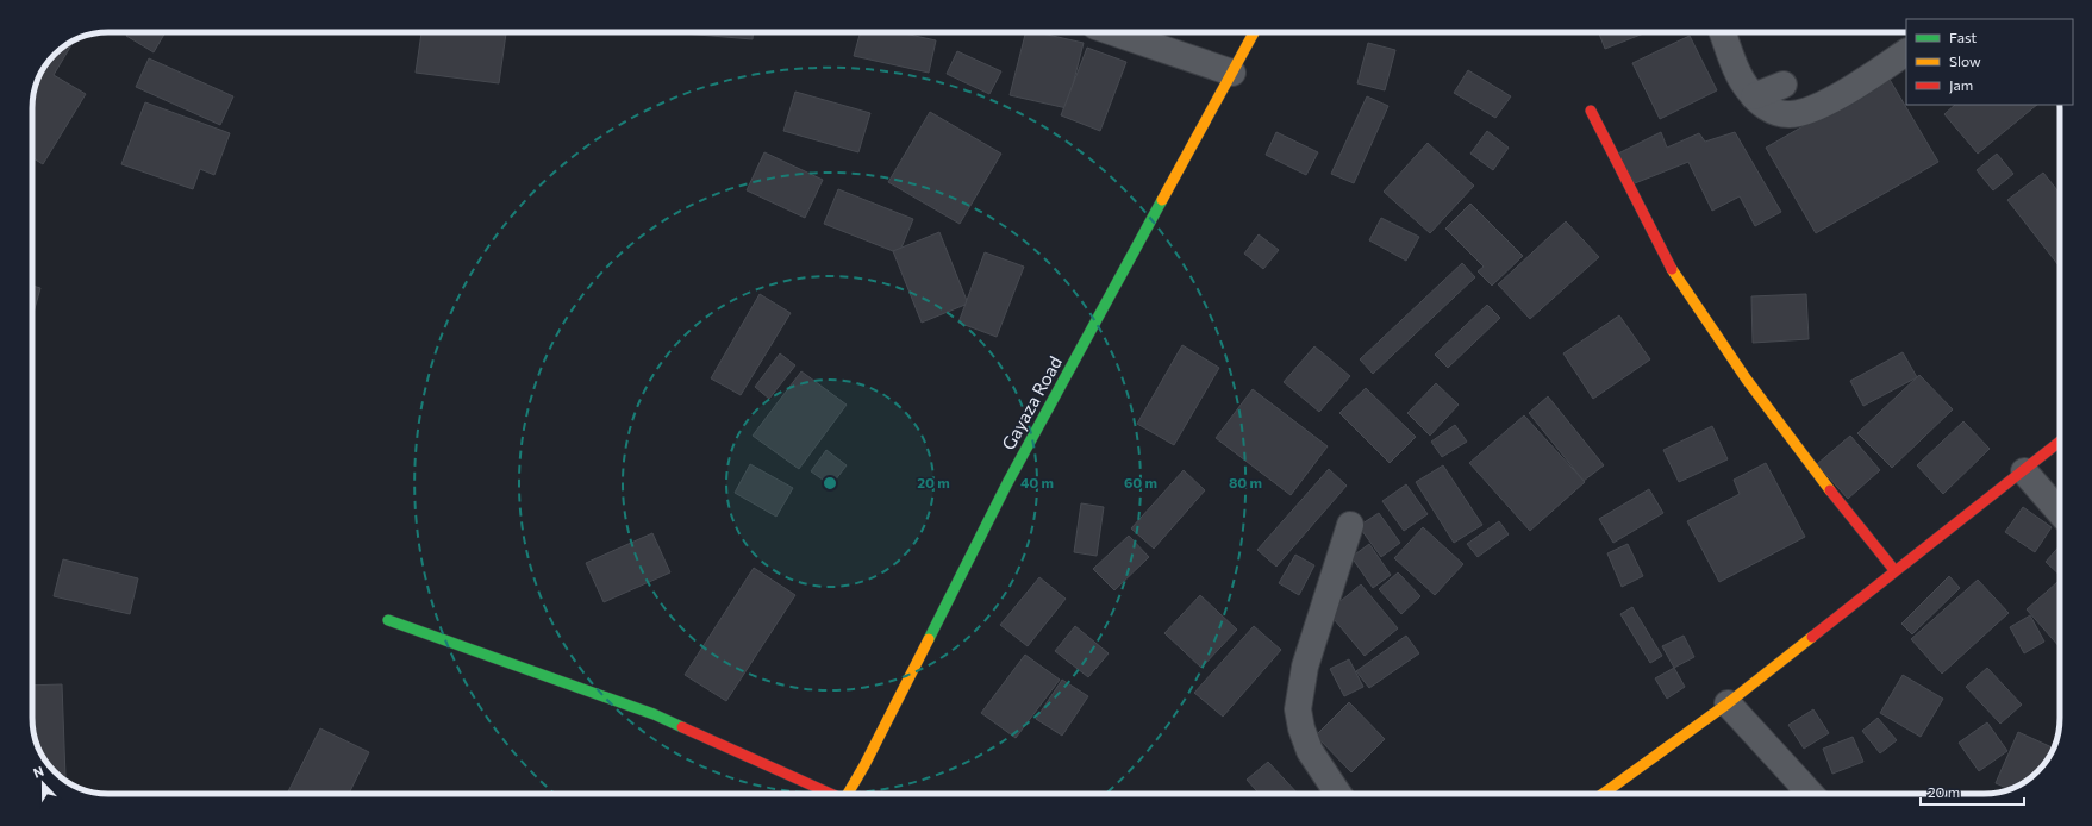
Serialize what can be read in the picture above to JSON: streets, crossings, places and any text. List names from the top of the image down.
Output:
{
  "streets": {
    "street": ["Gayaza Road"]
  },
  "legend": ["Fast", "Slow", "Jam"],
  "scale_bar": "20 m",
  "north": "top",
  "rings": [
    "20 m",
    "40 m",
    "60 m",
    "80 m"
  ]
}
